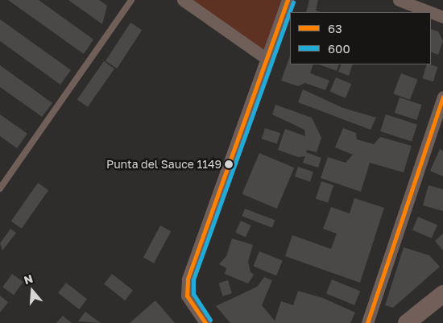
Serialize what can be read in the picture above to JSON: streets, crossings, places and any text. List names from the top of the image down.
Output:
{
  "places": ["Punta del Sauce 1149"],
  "lines": ["transit line 63", "transit line 600"],
  "legend": ["63", "600"],
  "north": "top"
}
